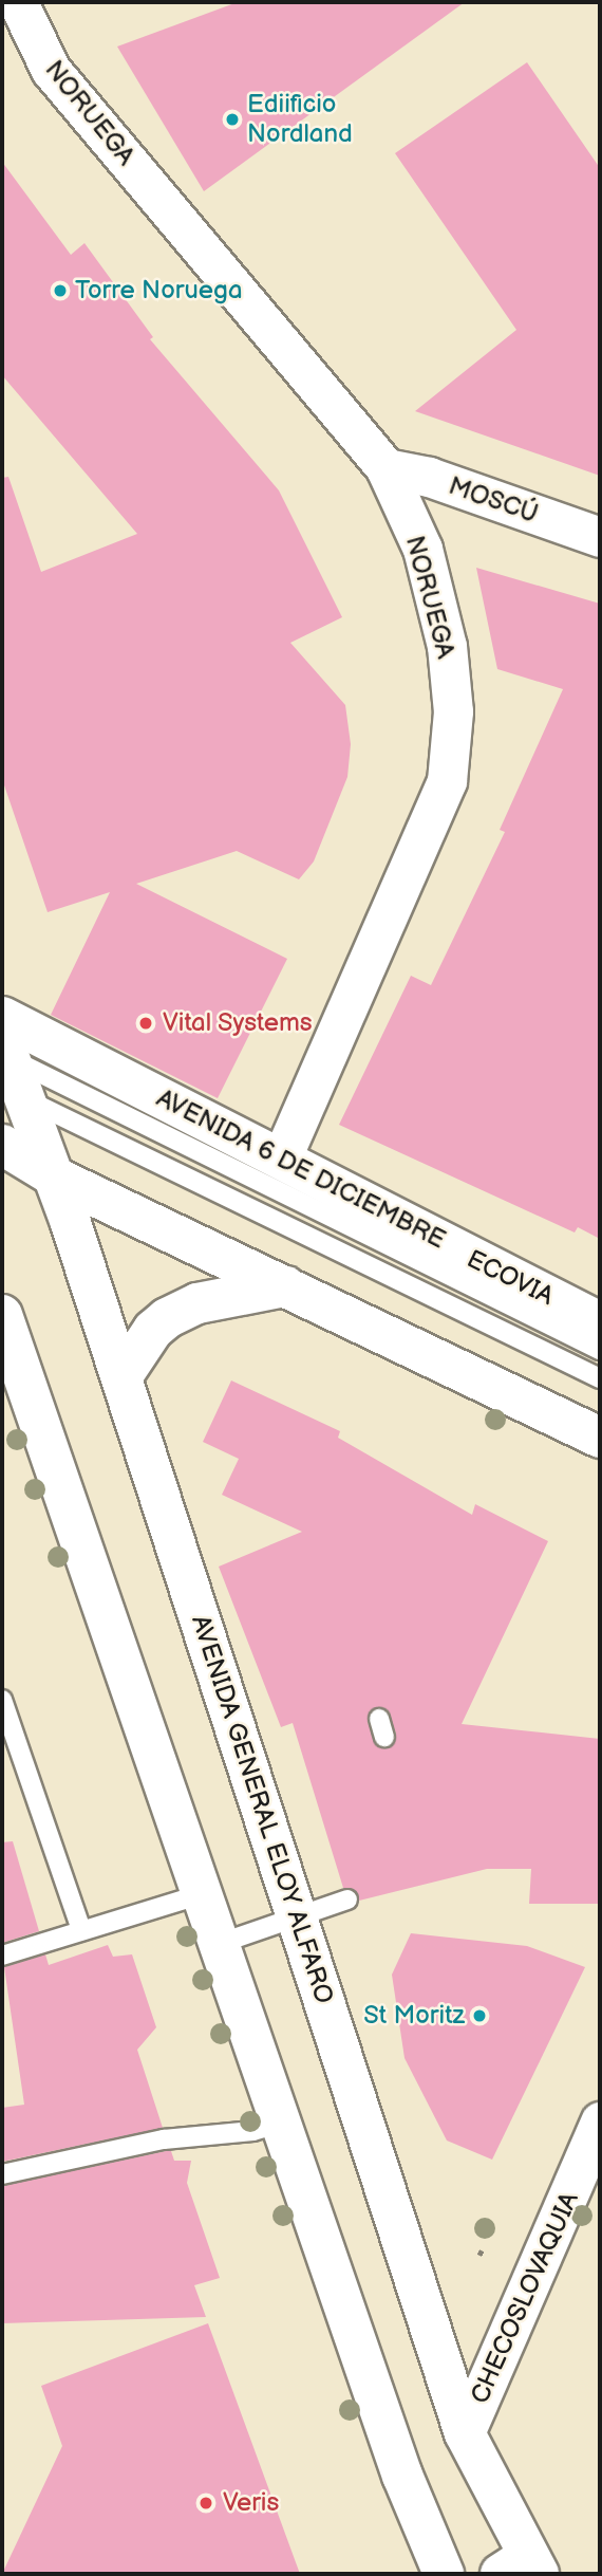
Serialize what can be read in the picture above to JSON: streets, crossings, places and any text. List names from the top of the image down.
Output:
{
  "streets": {
    "main road": ["AVENIDA 6 DE DICIEMBRE", "AVENIDA GENERAL ELOY ALFARO"],
    "street": ["NORUEGA", "MOSCÚ", "CHECOSLOVAQUIA"],
    "lane": ["ECOVIA"]
  },
  "crossings": [
    ["NORUEGA", "MOSCÚ"],
    ["NORUEGA", "AVENIDA 6 DE DICIEMBRE"],
    ["ECOVIA", "AVENIDA GENERAL ELOY ALFARO"],
    ["AVENIDA GENERAL ELOY ALFARO", "CHECOSLOVAQUIA"]
  ],
  "places": [
    "Ediificio Nordland",
    "Torre Noruega",
    "Vital Systems",
    "St Moritz",
    "Veris"
  ]
}
